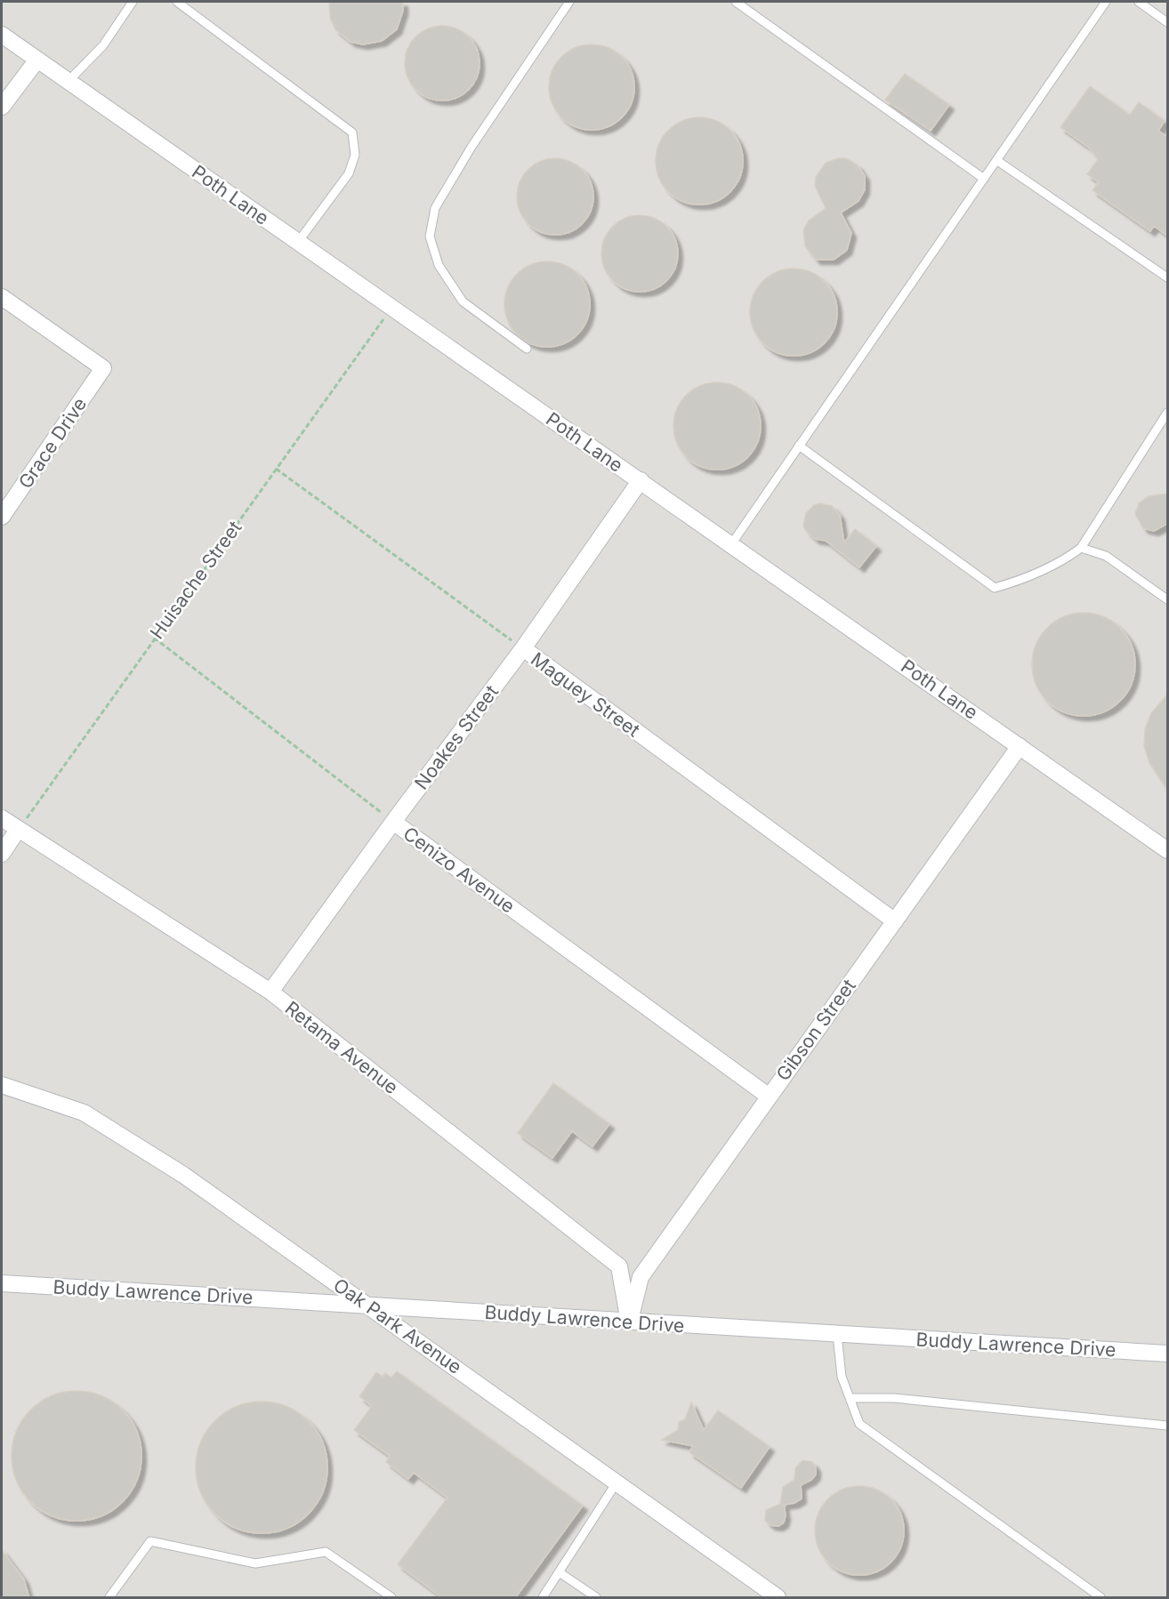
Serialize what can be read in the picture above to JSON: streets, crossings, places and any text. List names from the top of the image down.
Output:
{
  "streets": {
    "street": [
      "Poth Lane",
      "Grace Drive",
      "Maguey Street",
      "Noakes Street",
      "Cenizo Avenue",
      "Gibson Street",
      "Retama Avenue",
      "Buddy Lawrence Drive",
      "Oak Park Avenue"
    ],
    "path": ["Huisache Street"]
  },
  "crossings": [
    ["Poth Lane", "Huisache Street"],
    ["Poth Lane", "Noakes Street"],
    ["Poth Lane", "Gibson Street"],
    ["Huisache Street", "Maguey Street"],
    ["Huisache Street", "Cenizo Avenue"],
    ["Huisache Street", "Retama Avenue"],
    ["Maguey Street", "Noakes Street"],
    ["Maguey Street", "Gibson Street"],
    ["Noakes Street", "Cenizo Avenue"],
    ["Noakes Street", "Retama Avenue"],
    ["Cenizo Avenue", "Gibson Street"],
    ["Gibson Street", "Retama Avenue"],
    ["Gibson Street", "Buddy Lawrence Drive"],
    ["Retama Avenue", "Buddy Lawrence Drive"],
    ["Buddy Lawrence Drive", "Oak Park Avenue"]
  ]
}
